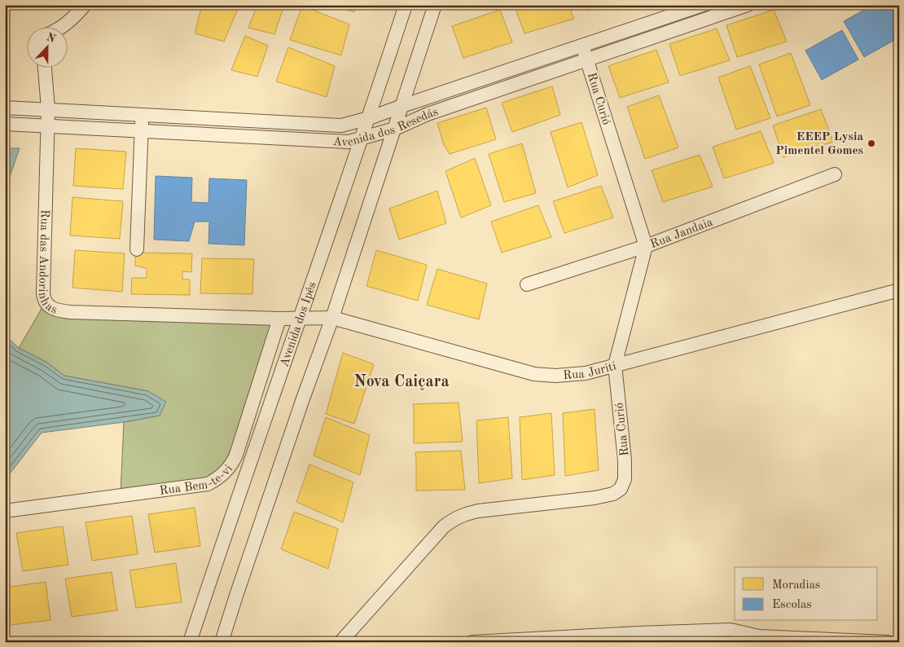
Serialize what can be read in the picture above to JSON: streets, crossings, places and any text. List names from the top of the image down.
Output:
{
  "streets": {
    "street": [
      "Rua Curió",
      "Avenida dos Resedás",
      "Rua Jandaia",
      "Rua das Andorinhas",
      "Avenida dos Ipês",
      "Rua Juriti",
      "Rua Bem-te-vi"
    ]
  },
  "crossings": [
    ["Rua Curió", "Avenida dos Resedás"],
    ["Rua Curió", "Rua Jandaia"],
    ["Rua Curió", "Rua Juriti"],
    ["Avenida dos Resedás", "Rua das Andorinhas"],
    ["Avenida dos Resedás", "Avenida dos Ipês"],
    ["Rua das Andorinhas", "Rua Juriti"],
    ["Rua das Andorinhas", "Rua Bem-te-vi"],
    ["Avenida dos Ipês", "Rua Juriti"],
    ["Rua Juriti", "Rua Bem-te-vi"]
  ],
  "districts": ["Nova Caiçara"],
  "places": ["EEEP Lysia Pimentel Gomes"],
  "legend": ["Moradias", "Escolas"],
  "north": "top"
}
